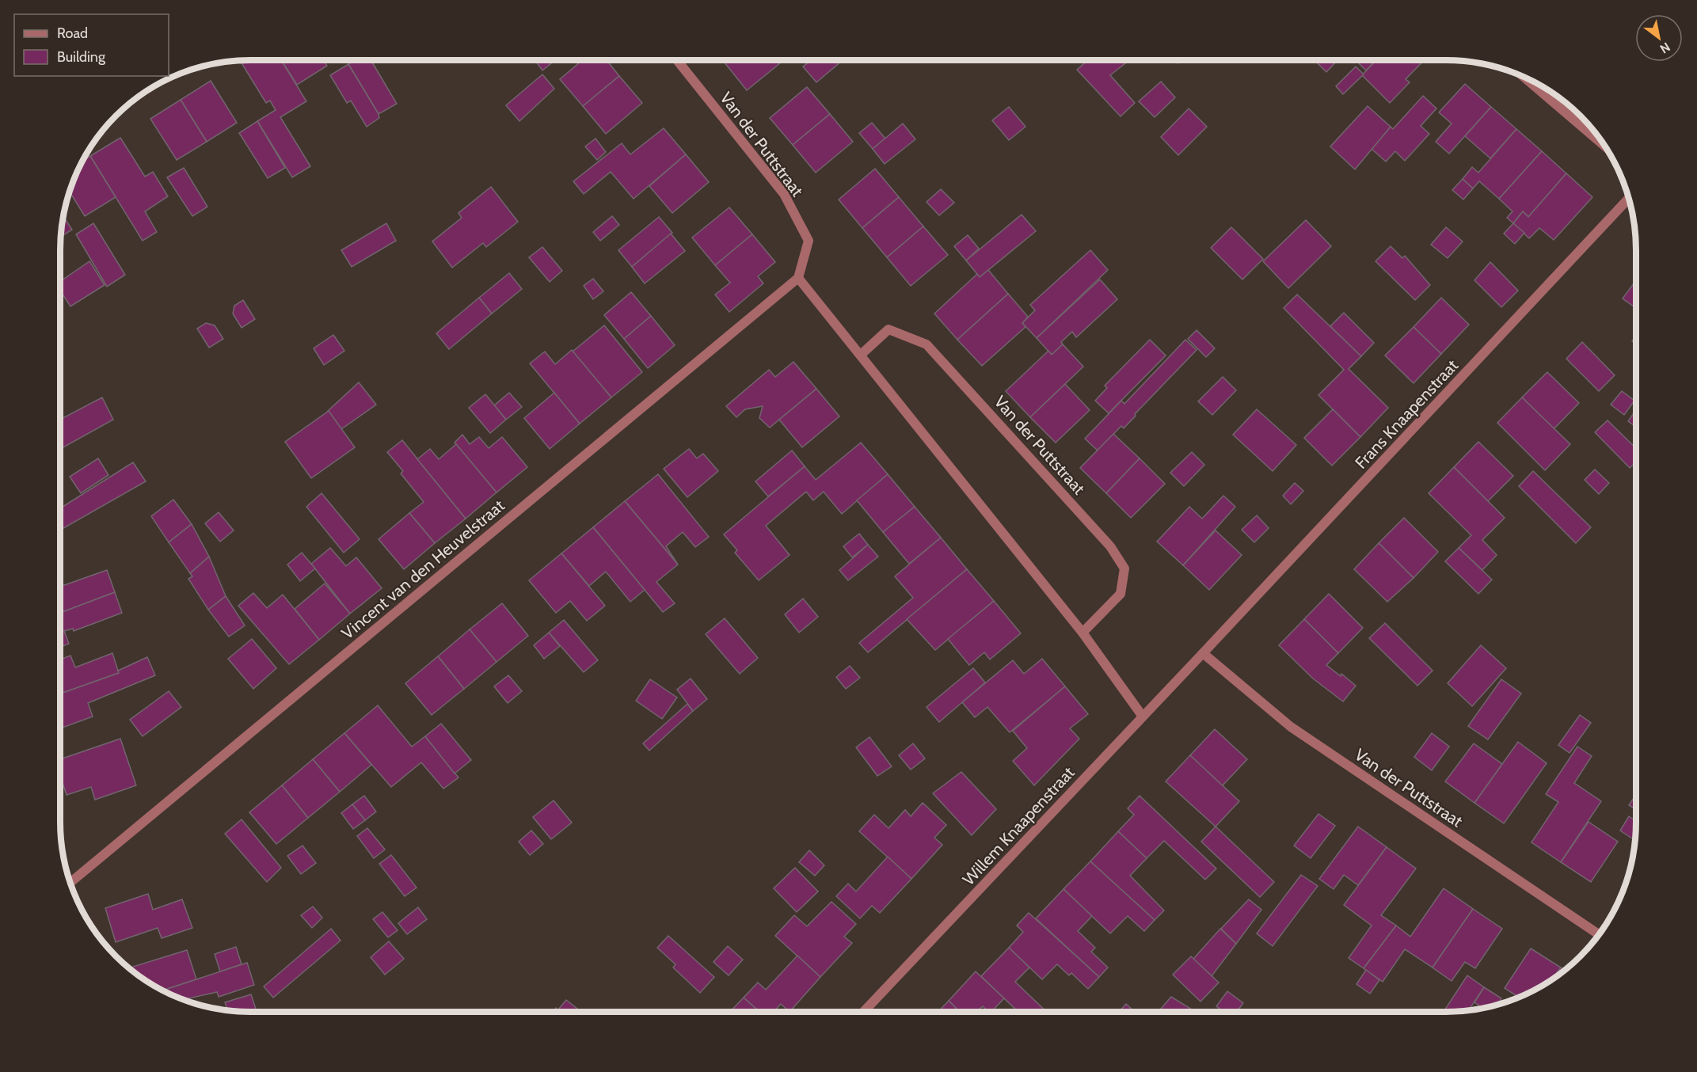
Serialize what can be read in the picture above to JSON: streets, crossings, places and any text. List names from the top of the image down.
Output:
{
  "streets": {
    "street": [
      "Van der Puttstraat",
      "Frans Knaapenstraat",
      "Vincent van den Heuvelstraat",
      "Willem Knaapenstraat"
    ]
  },
  "crossings": [
    ["Van der Puttstraat", "Frans Knaapenstraat"],
    ["Van der Puttstraat", "Vincent van den Heuvelstraat"],
    ["Van der Puttstraat", "Willem Knaapenstraat"],
    ["Frans Knaapenstraat", "Willem Knaapenstraat"]
  ],
  "legend": ["Road", "Building"],
  "north": "bottom right"
}
